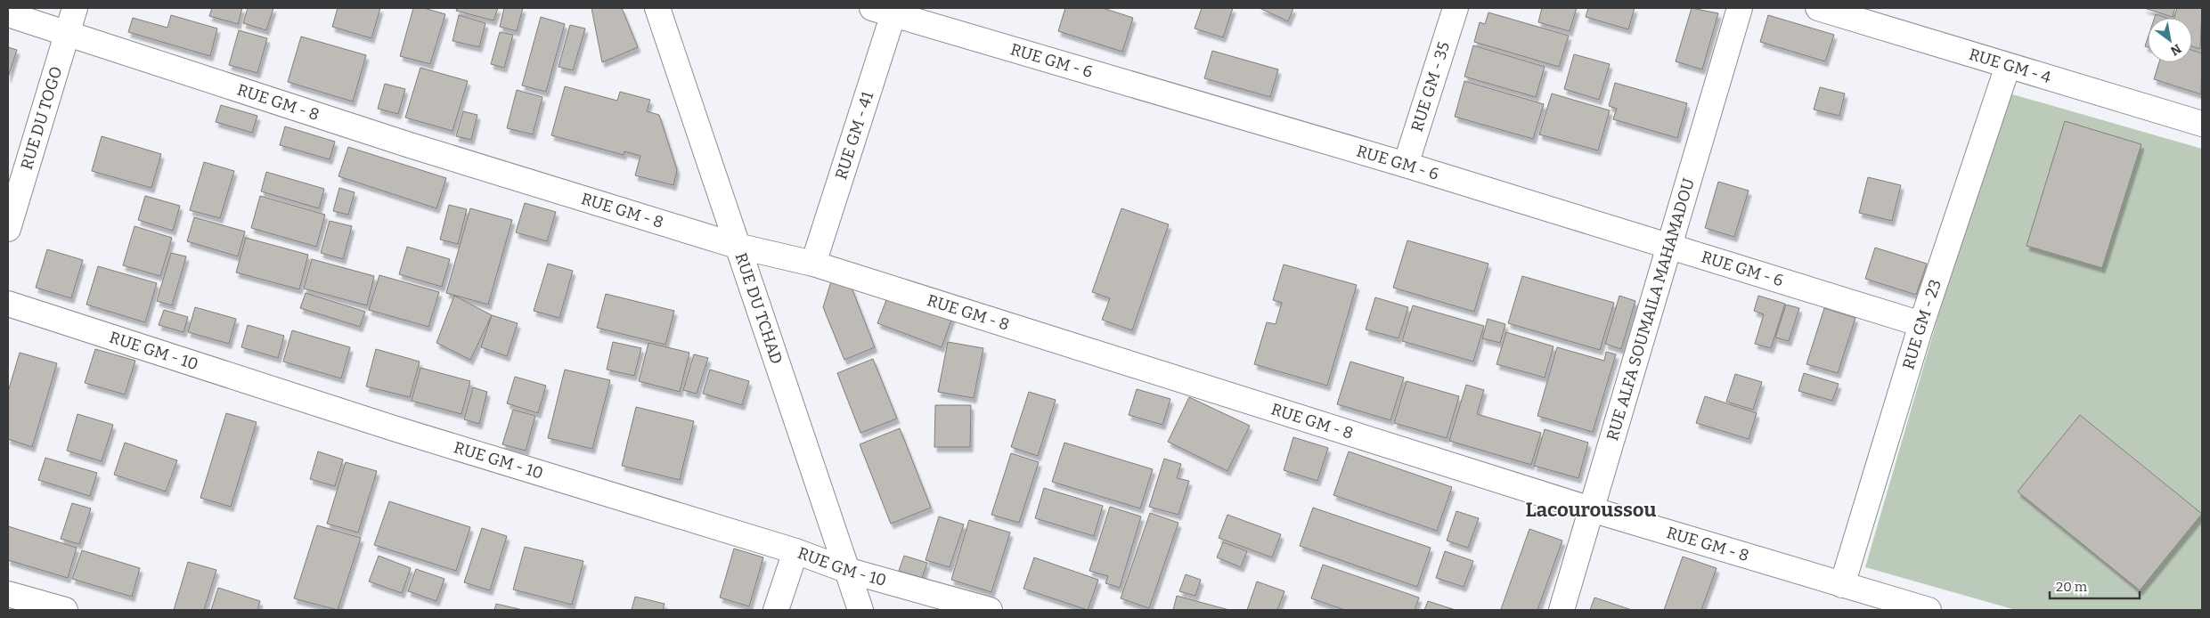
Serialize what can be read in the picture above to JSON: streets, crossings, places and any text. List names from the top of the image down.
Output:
{
  "streets": {
    "street": [
      "RUE GM - 6",
      "RUE GM - 4",
      "RUE GM - 35",
      "RUE GM - 8",
      "RUE DU TOGO",
      "RUE GM - 41",
      "RUE DU TCHAD",
      "RUE ALFA SOUMAILA MAHAMADOU",
      "RUE GM - 23",
      "RUE GM - 10"
    ]
  },
  "crossings": [
    ["RUE GM - 6", "RUE GM - 35"],
    ["RUE GM - 6", "RUE GM - 41"],
    ["RUE GM - 6", "RUE ALFA SOUMAILA MAHAMADOU"],
    ["RUE GM - 6", "RUE GM - 23"],
    ["RUE GM - 4", "RUE GM - 23"],
    ["RUE GM - 8", "RUE DU TOGO"],
    ["RUE GM - 8", "RUE GM - 41"],
    ["RUE GM - 8", "RUE DU TCHAD"],
    ["RUE GM - 8", "RUE ALFA SOUMAILA MAHAMADOU"],
    ["RUE GM - 8", "RUE GM - 23"],
    ["RUE DU TCHAD", "RUE GM - 10"]
  ],
  "districts": ["Lacouroussou"],
  "scale_bar": "20 m",
  "north": "bottom right"
}
